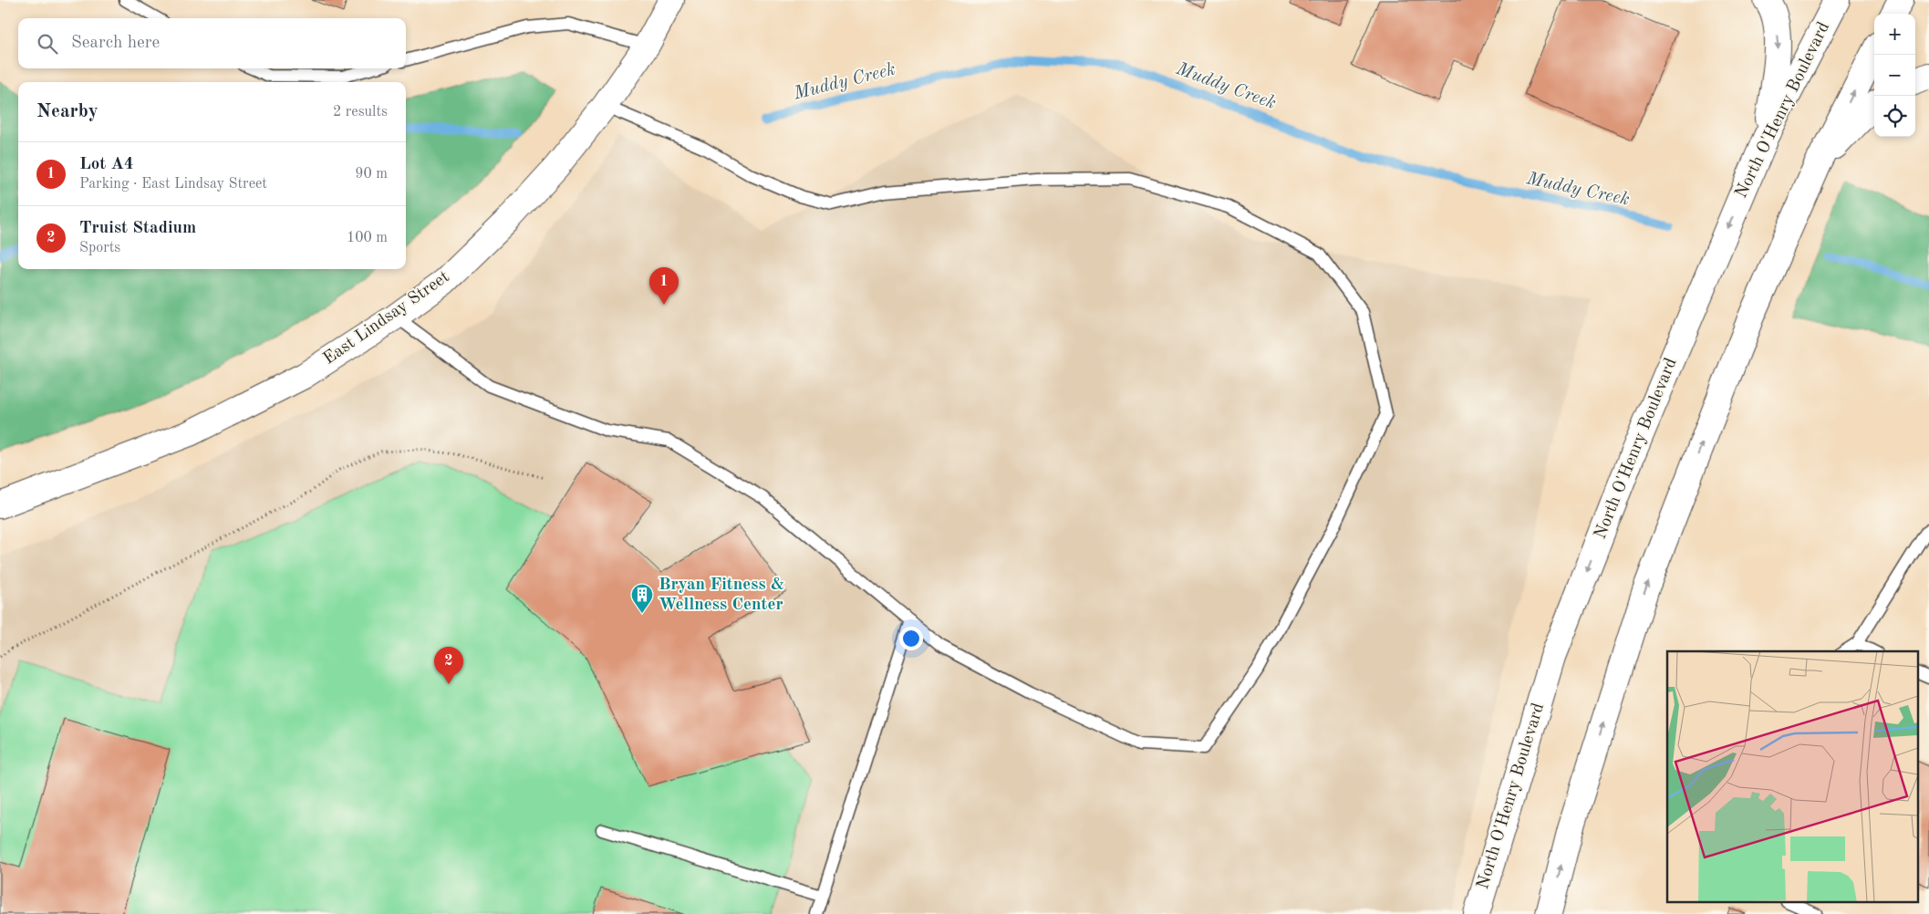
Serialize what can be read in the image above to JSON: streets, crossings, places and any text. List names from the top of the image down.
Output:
{
  "streets": {
    "main road": ["North O'Henry Boulevard", "East Lindsay Street"]
  },
  "water": ["Muddy Creek"],
  "places": {
    "building": ["Bryan Fitness & Wellness Center"]
  },
  "page": {
    "map_buttons": ["+", "−"],
    "search": "Search here",
    "heading": ["Nearby", "2 results"],
    "list": [
      {
        "mark": "1",
        "name": "Lot A4",
        "note": "Parking · East Lindsay Street",
        "value": "90 m"
      },
      {
        "mark": "2",
        "name": "Truist Stadium",
        "note": "Sports",
        "value": "100 m"
      }
    ],
    "pins": ["1", "2"]
  }
}
